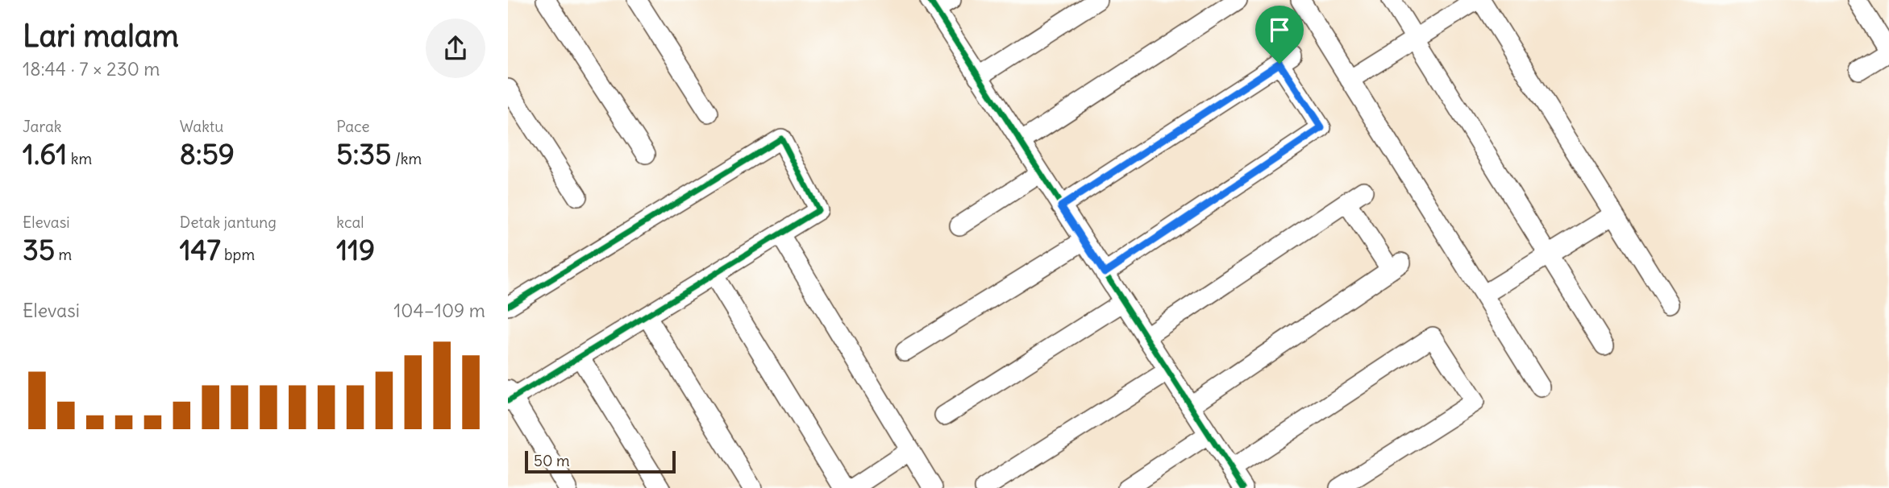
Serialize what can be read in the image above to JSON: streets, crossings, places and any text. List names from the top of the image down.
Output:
{
  "scale_bar": "50 m",
  "page": {
    "heading": ["Lari malam", "18:44 · 7 × 230 m"],
    "stats": [
      ["Jarak", "1.61 km"],
      ["Waktu", "8:59"],
      ["Pace", "5:35 /km"],
      ["Elevasi", "35 m"],
      ["Detak jantung", "147 bpm"],
      ["kcal", "119"]
    ],
    "chart": ["Elevasi", "104–109 m"],
    "scale": "50 m"
  }
}
